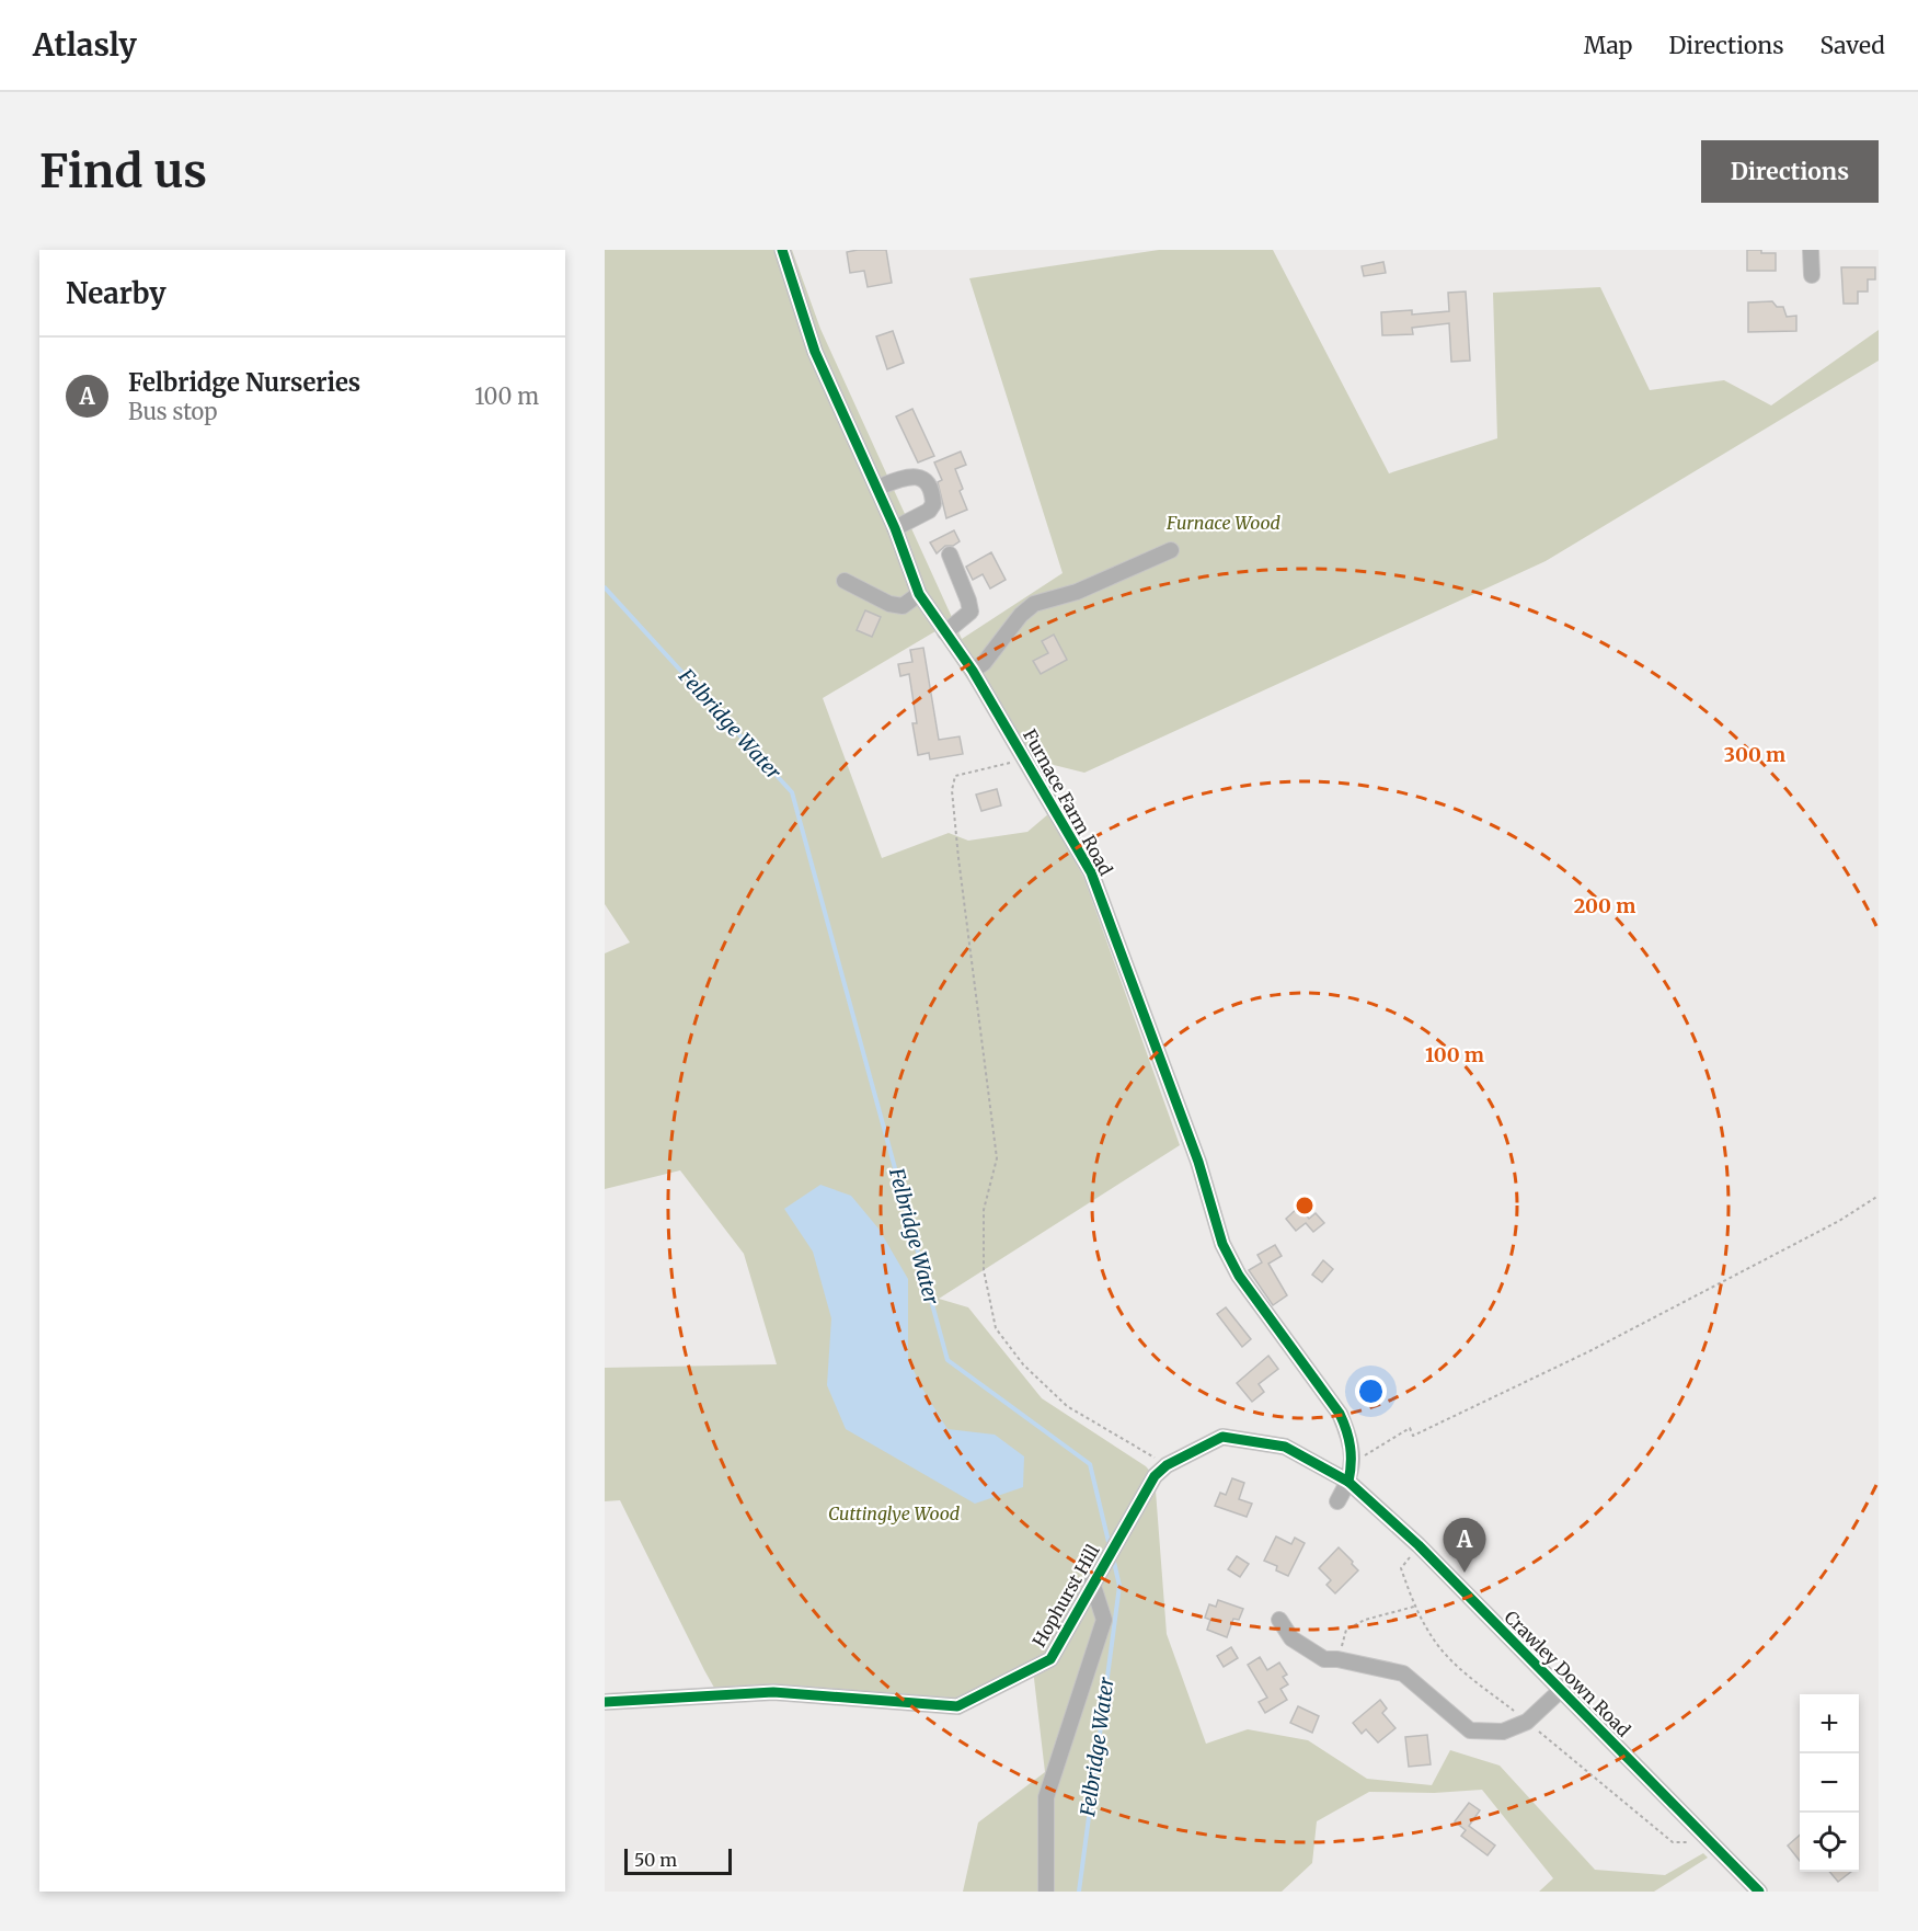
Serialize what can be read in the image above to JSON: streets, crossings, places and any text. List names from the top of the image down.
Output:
{
  "streets": {
    "street": ["Furnace Farm Road", "Hophurst Hill", "Crawley Down Road"]
  },
  "crossings": [
    ["Furnace Farm Road", "Hophurst Hill"],
    ["Furnace Farm Road", "Crawley Down Road"],
    ["Hophurst Hill", "Crawley Down Road"]
  ],
  "water": ["Felbridge Water"],
  "parks": ["Furnace Wood", "Cuttinglye Wood"],
  "scale_bar": "50 m",
  "page": {
    "header": "Atlasly",
    "nav": ["Map", "Directions", "Saved"],
    "buttons": "Directions",
    "title": "Find us",
    "heading": "Nearby",
    "list": [
      {
        "mark": "A",
        "name": "Felbridge Nurseries",
        "note": "Bus stop",
        "value": "100 m"
      }
    ],
    "pins": "A",
    "map_buttons": ["+", "−"],
    "scale": "50 m"
  },
  "rings": ["300 m", "200 m", "100 m"]
}
